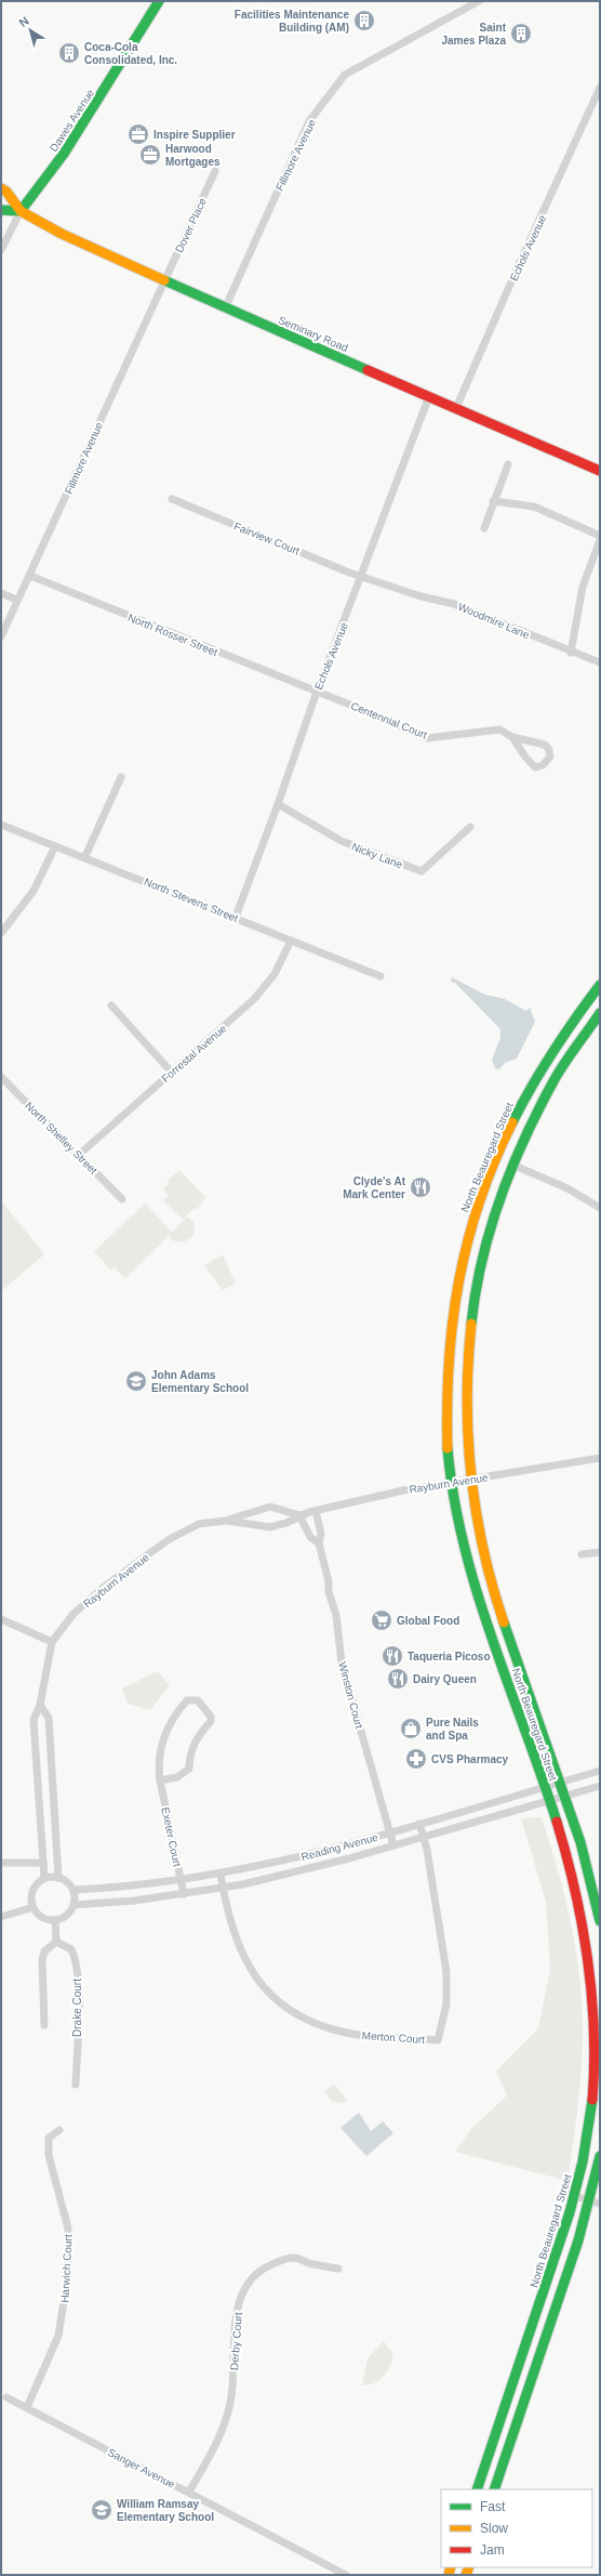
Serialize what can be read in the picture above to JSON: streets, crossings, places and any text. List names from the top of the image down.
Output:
{
  "streets": {
    "main road": ["Dawes Avenue", "Seminary Road", "North Beauregard Street"],
    "street": [
      "Fillmore Avenue",
      "Dover Place",
      "Echols Avenue",
      "Fairview Court",
      "Woodmire Lane",
      "North Rosser Street",
      "Centennial Court",
      "Nicky Lane",
      "North Stevens Street",
      "Forrestal Avenue",
      "North Shelley Street",
      "Rayburn Avenue",
      "Winston Court",
      "Exeter Court",
      "Reading Avenue",
      "Drake Court",
      "Merton Court",
      "Harwich Court",
      "Derby Court",
      "Sanger Avenue"
    ]
  },
  "crossings": [
    ["Dawes Avenue", "Seminary Road"],
    ["Fillmore Avenue", "Dover Place"],
    ["Fillmore Avenue", "Seminary Road"],
    ["Fillmore Avenue", "North Rosser Street"],
    ["Dover Place", "Seminary Road"],
    ["Echols Avenue", "Seminary Road"],
    ["Echols Avenue", "Fairview Court"],
    ["Echols Avenue", "Woodmire Lane"],
    ["Echols Avenue", "North Rosser Street"],
    ["Echols Avenue", "Centennial Court"],
    ["Echols Avenue", "Nicky Lane"],
    ["Echols Avenue", "North Stevens Street"],
    ["Fairview Court", "Woodmire Lane"],
    ["North Rosser Street", "Centennial Court"],
    ["North Stevens Street", "Forrestal Avenue"],
    ["Forrestal Avenue", "North Shelley Street"],
    ["North Beauregard Street", "Rayburn Avenue"],
    ["North Beauregard Street", "Reading Avenue"],
    ["Rayburn Avenue", "Winston Court"],
    ["Rayburn Avenue", "Reading Avenue"],
    ["Winston Court", "Reading Avenue"],
    ["Exeter Court", "Reading Avenue"],
    ["Reading Avenue", "Merton Court"],
    ["Harwich Court", "Sanger Avenue"],
    ["Derby Court", "Sanger Avenue"]
  ],
  "places": {
    "building": ["Facilities Maintenance Building (AM)", "Saint James Plaza", "Coca-Cola Consolidated, Inc."],
    "office": ["Inspire Supplier", "Harwood Mortgages"],
    "restaurant": ["Clyde's At Mark Center", "Taqueria Picoso", "Dairy Queen"],
    "school or university": ["John Adams Elementary School", "William Ramsay Elementary School"],
    "supermarket": ["Global Food"],
    "shop": ["Pure Nails and Spa"],
    "pharmacy": ["CVS Pharmacy"]
  },
  "legend": ["Fast", "Slow", "Jam"],
  "north": "top left"
}
